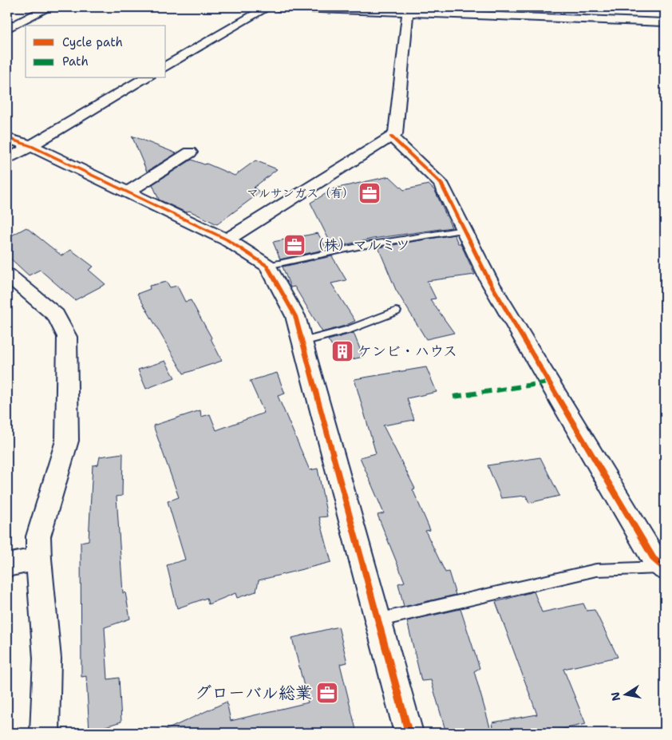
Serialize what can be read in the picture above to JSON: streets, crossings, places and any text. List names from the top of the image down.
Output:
{
  "places": {
    "office": ["マルサンガス（有）", "（株）マルミツ", "グローバル総業"],
    "building": ["ケンビ・ハウス"]
  },
  "legend": ["Cycle path", "Path"],
  "north": "left"
}
